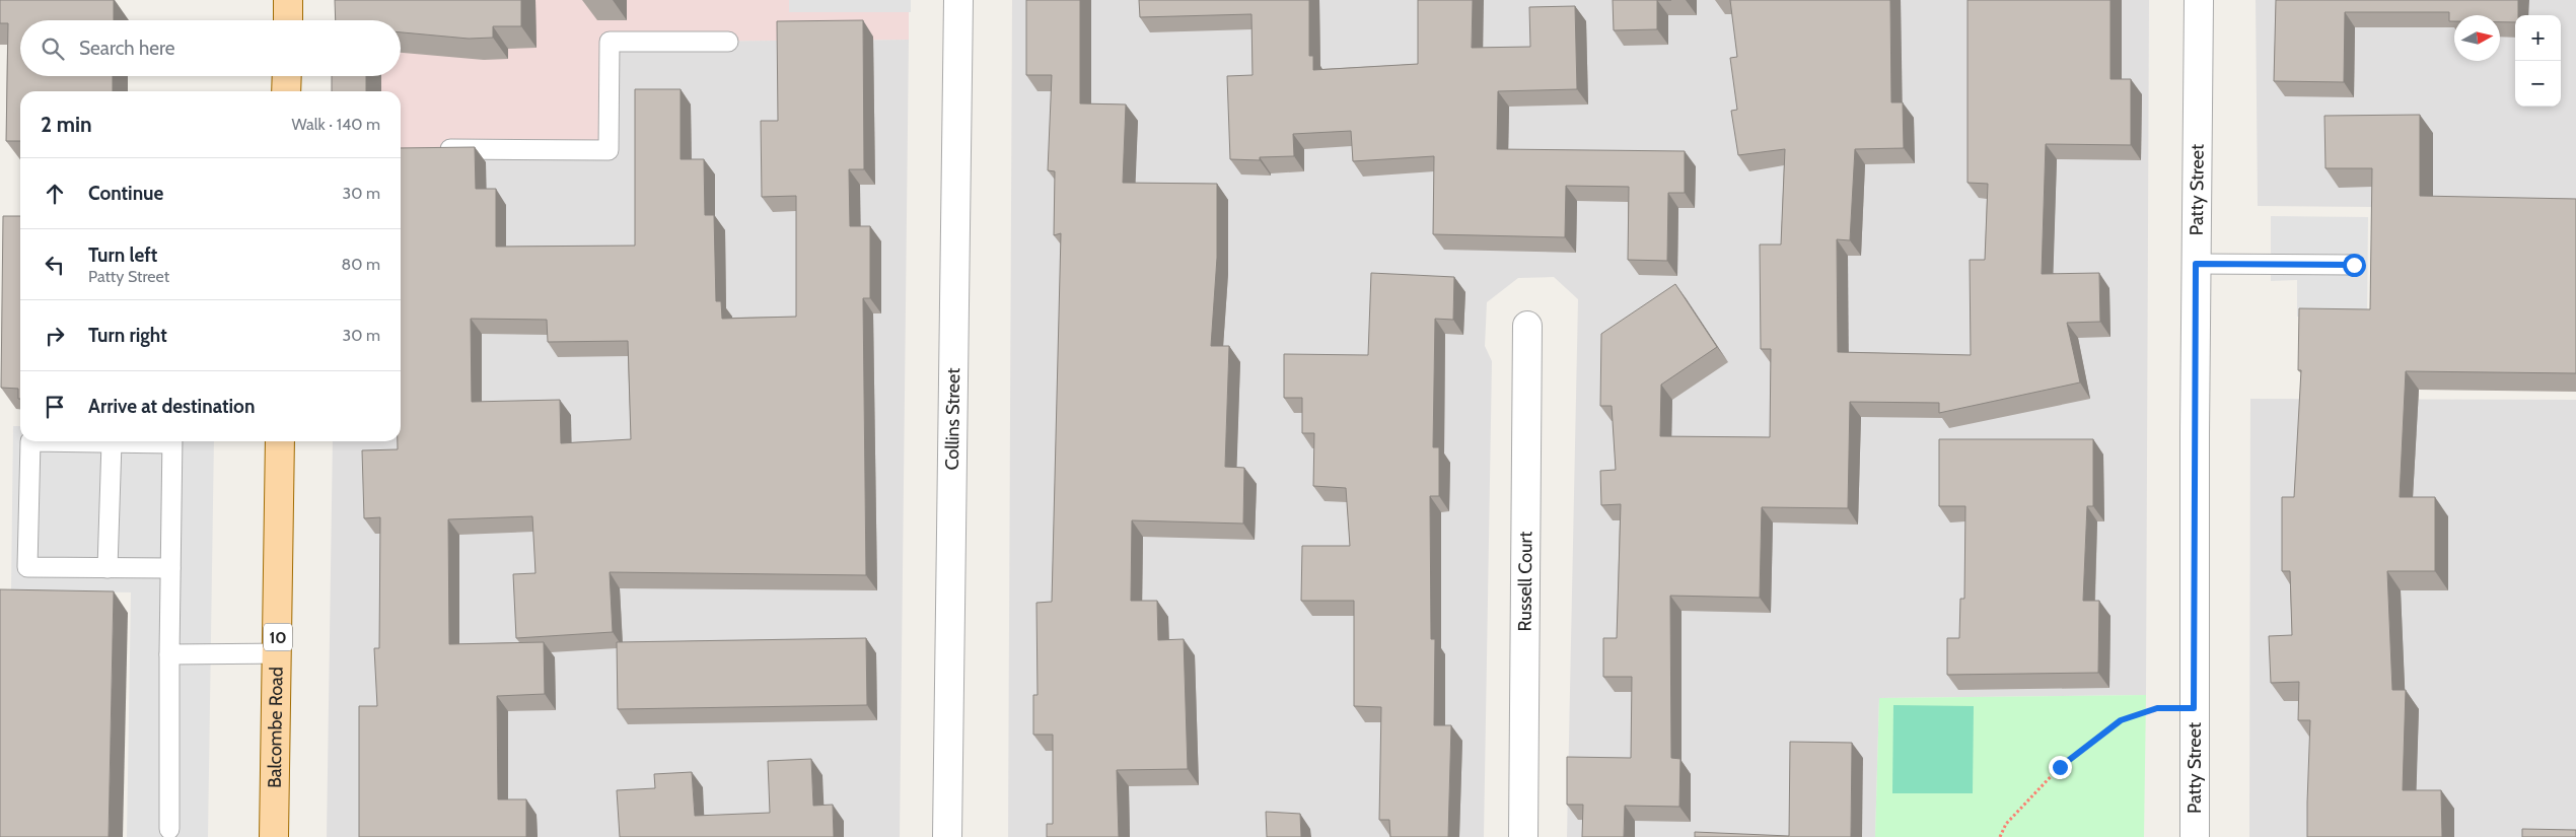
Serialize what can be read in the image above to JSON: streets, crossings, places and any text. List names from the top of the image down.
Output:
{
  "streets": {
    "main road": ["10", "Balcombe Road"],
    "street": ["Patty Street", "Collins Street", "Russell Court"]
  },
  "north": "right",
  "page": {
    "map_buttons": ["+", "−"],
    "search": "Search here",
    "heading": ["2 min", "Walk · 140 m"],
    "list": [
      ["Continue", "30 m"],
      ["Turn left", "Patty Street", "80 m"],
      ["Turn right", "30 m"],
      "Arrive at destination"
    ]
  }
}
